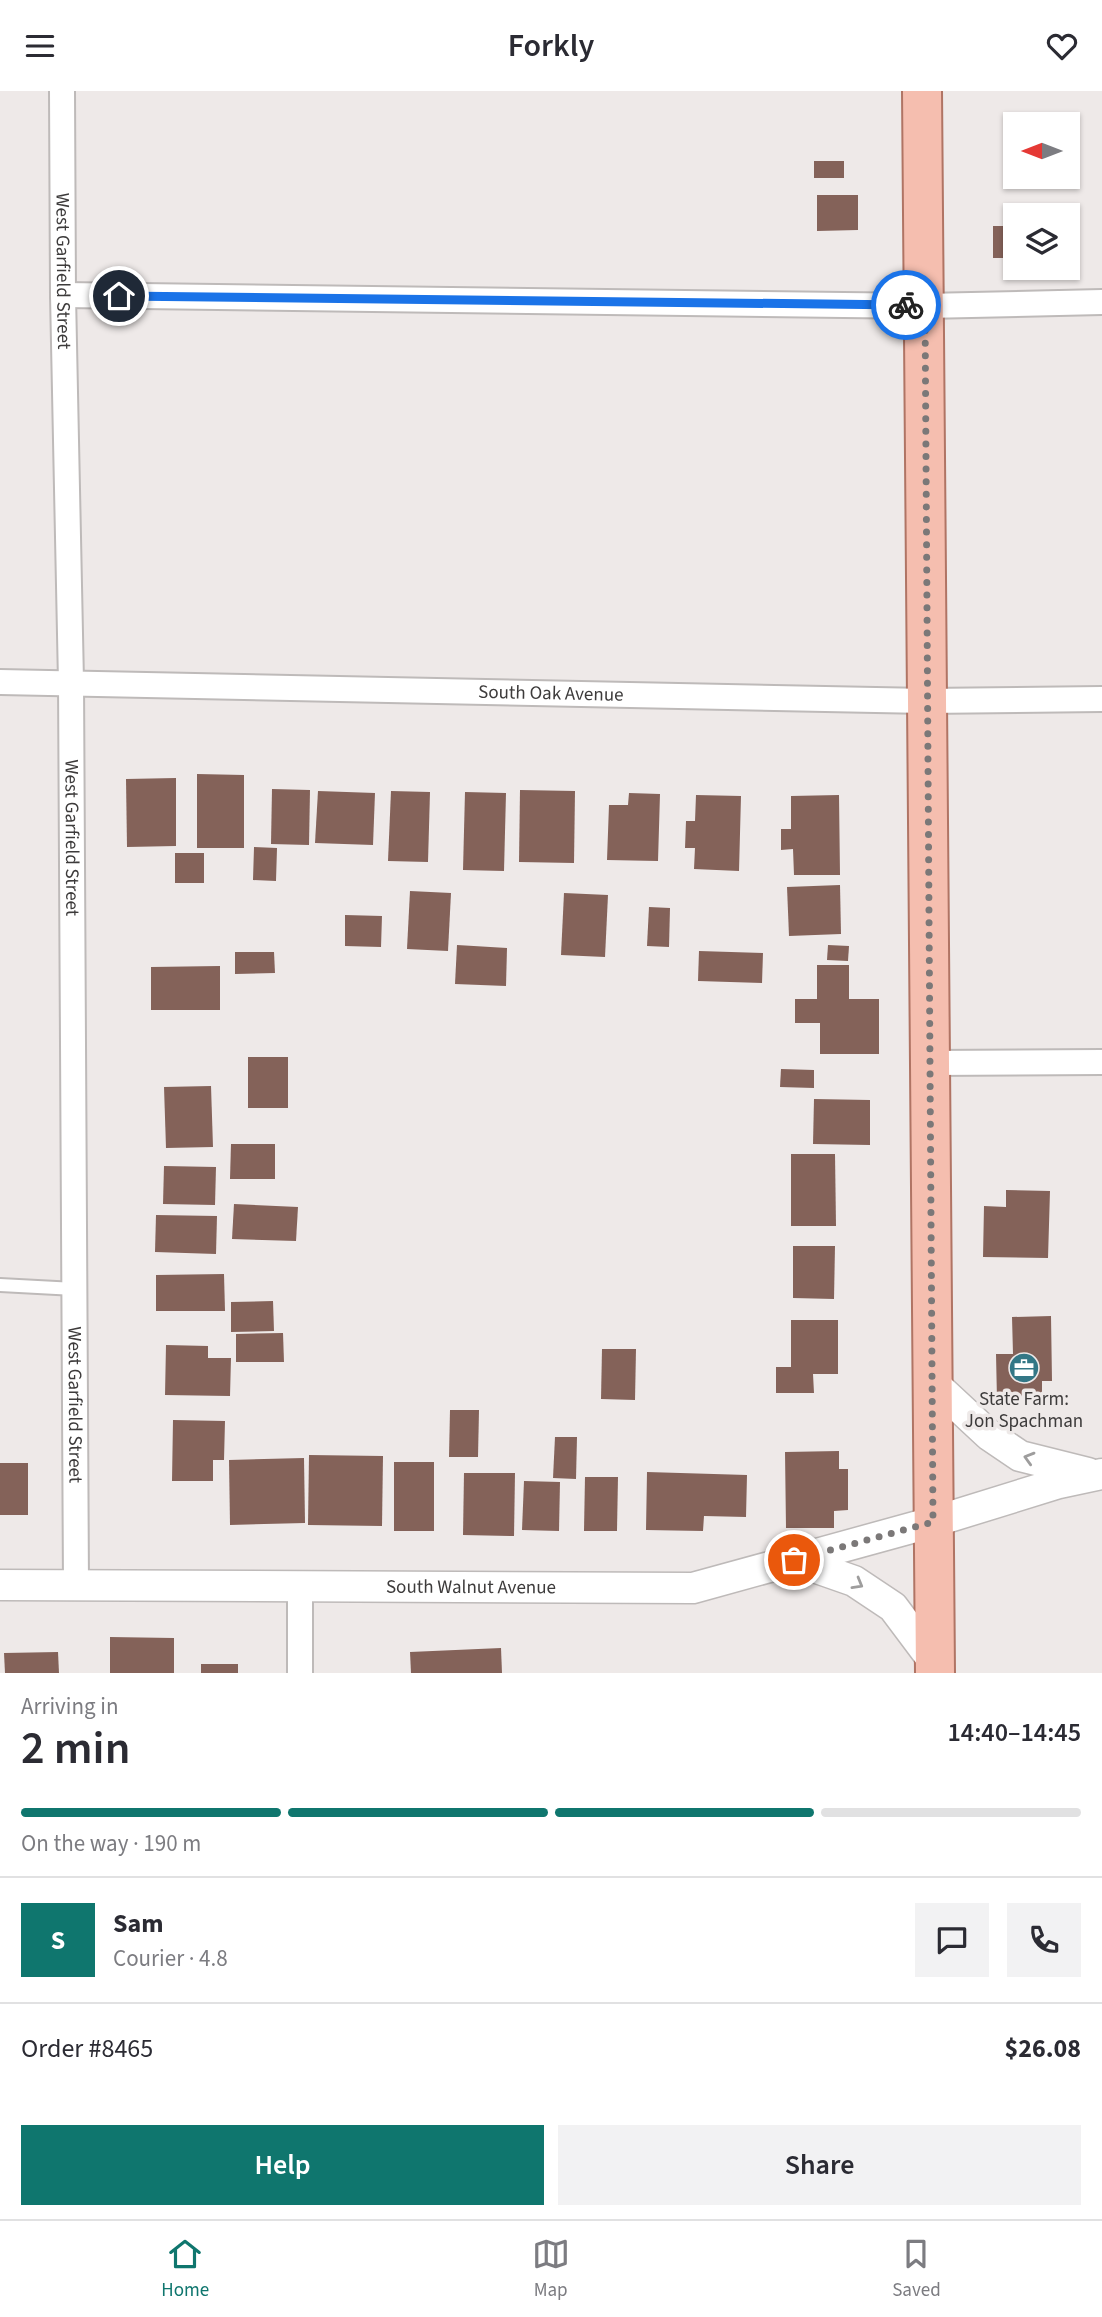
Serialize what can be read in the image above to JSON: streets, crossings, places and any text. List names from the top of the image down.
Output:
{
  "streets": {
    "street": ["West Garfield Street", "South Oak Avenue", "South Walnut Avenue"]
  },
  "crossings": [
    ["West Garfield Street", "South Oak Avenue"],
    ["West Garfield Street", "South Walnut Avenue"]
  ],
  "places": {
    "office": ["State Farm: Jon Spachman"]
  },
  "north": "left",
  "page": {
    "header": "Forkly",
    "heading": ["2 min", "Arriving in", "14:40–14:45"],
    "panel": [
      "Sam",
      "Courier · 4.8",
      "Order #8465",
      "$26.08"
    ],
    "bar": "On the way · 190 m",
    "round": "S",
    "buttons": ["Help", "Share"],
    "tabs": ["Home", "Map", "Saved"]
  }
}
